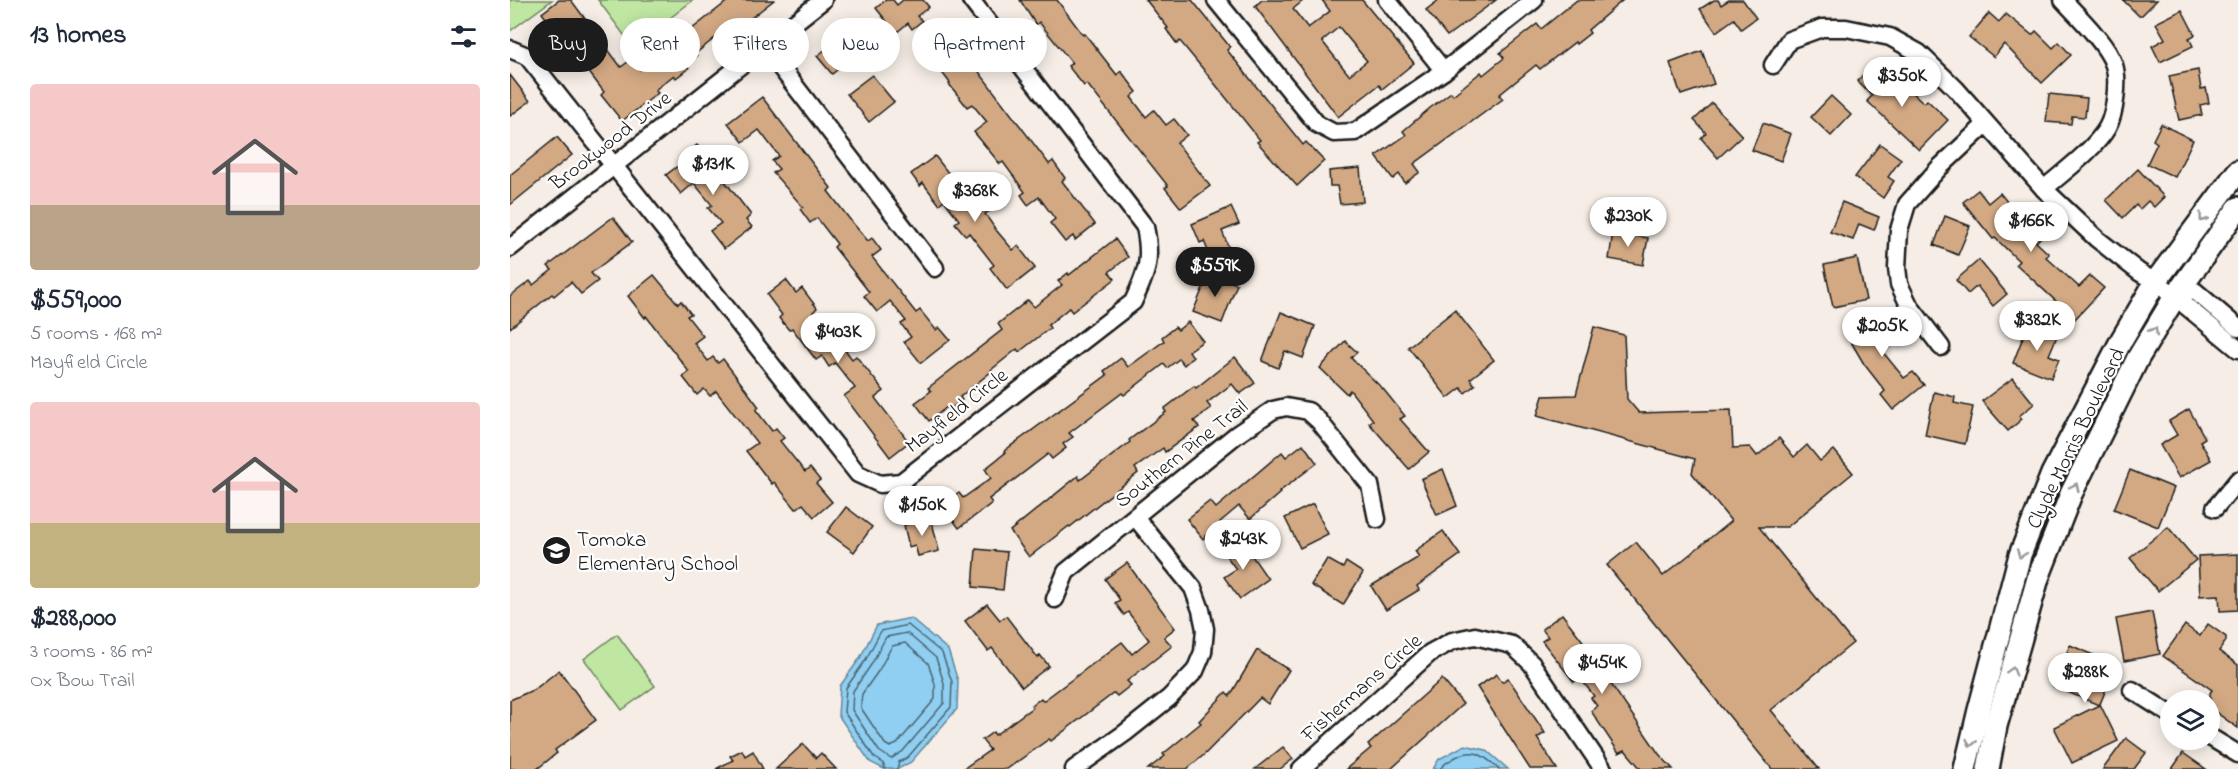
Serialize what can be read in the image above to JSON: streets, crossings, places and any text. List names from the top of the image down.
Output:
{
  "streets": {
    "street": [
      "Brookwood Drive",
      "Mayfield Circle",
      "Clyde Morris Boulevard",
      "Southern Pine Trail",
      "Fishermans Circle"
    ]
  },
  "crossings": [
    ["Brookwood Drive", "Mayfield Circle"]
  ],
  "places": {
    "school or university": ["Tomoka Elementary School"]
  },
  "page": {
    "heading": "13 homes",
    "chip": [
      "Buy",
      "Rent",
      "Filters",
      "New",
      "Apartment"
    ],
    "price": [
      "$350K",
      "$131K",
      "$368K",
      "$230K",
      "$166K",
      "$559K",
      "$382K",
      "$205K",
      "$403K",
      "$150K",
      "$243K",
      "$454K",
      "$288K"
    ],
    "list": [
      {
        "name": "$559,000",
        "note": "5 rooms · 168 m² · Mayfield Circle"
      },
      {
        "name": "$288,000",
        "note": "3 rooms · 86 m² · Ox Bow Trail"
      }
    ]
  }
}
